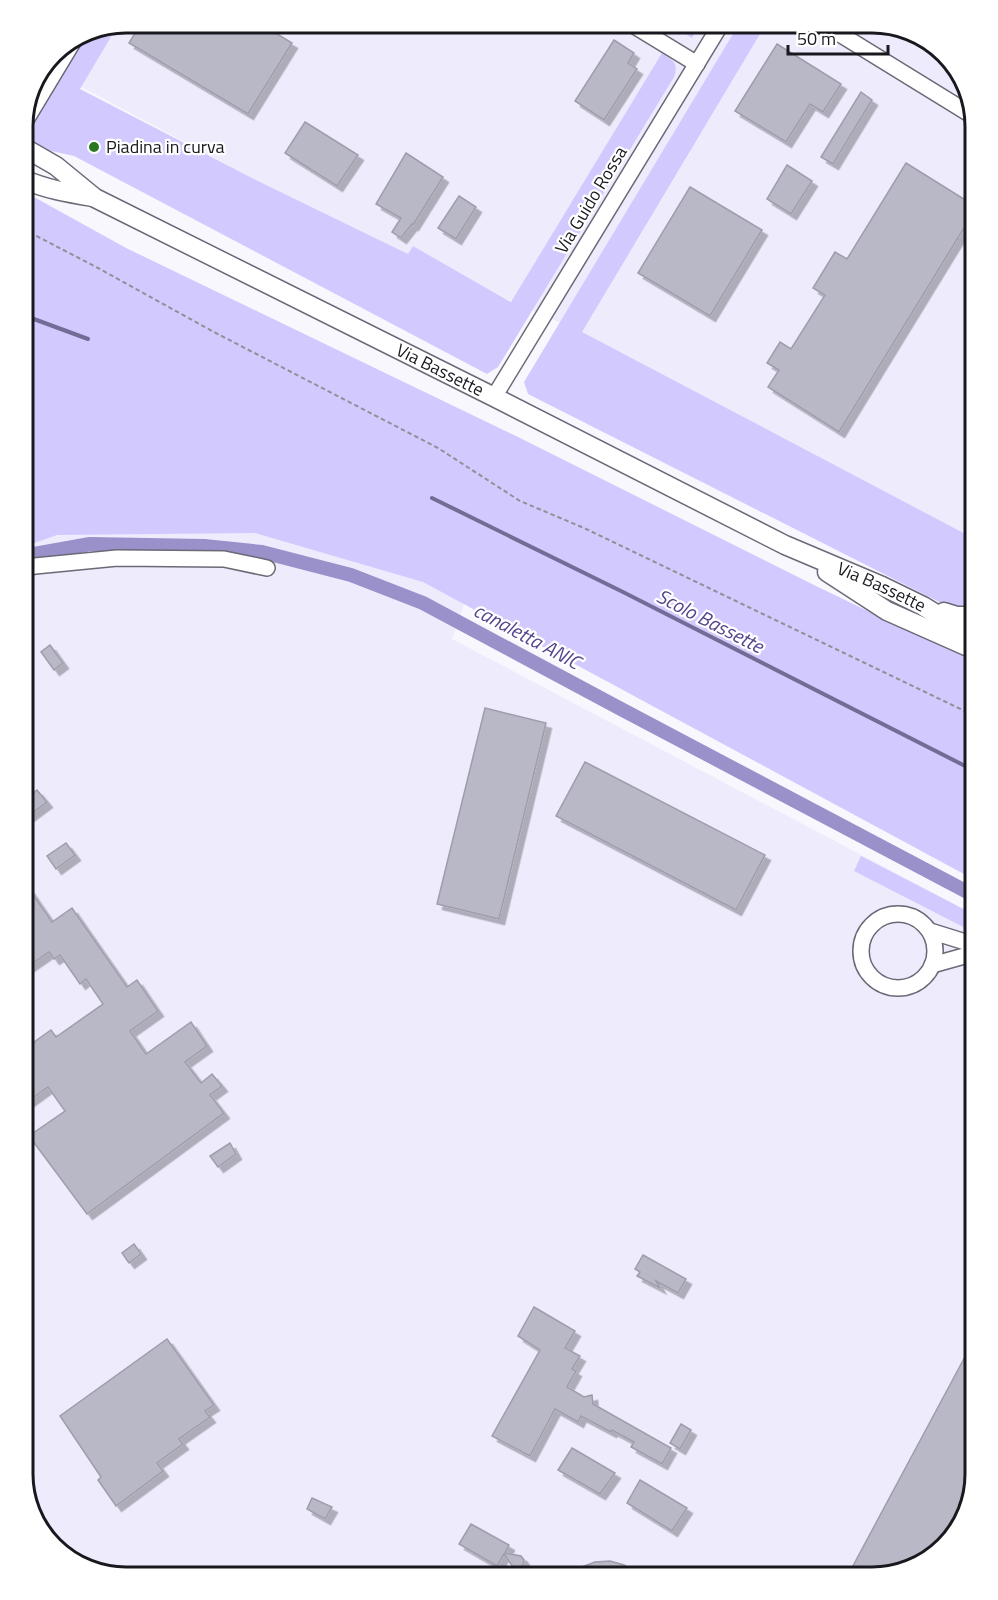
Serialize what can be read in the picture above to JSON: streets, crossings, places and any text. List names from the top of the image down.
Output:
{
  "streets": {
    "main road": ["Via Bassette"],
    "street": ["Via Guido Rossa"]
  },
  "crossings": [
    ["Via Guido Rossa", "Via Bassette"]
  ],
  "water": ["Scolo Bassette", "canaletta ANIC"],
  "places": ["Piadina in curva"],
  "scale_bar": "50 m"
}
